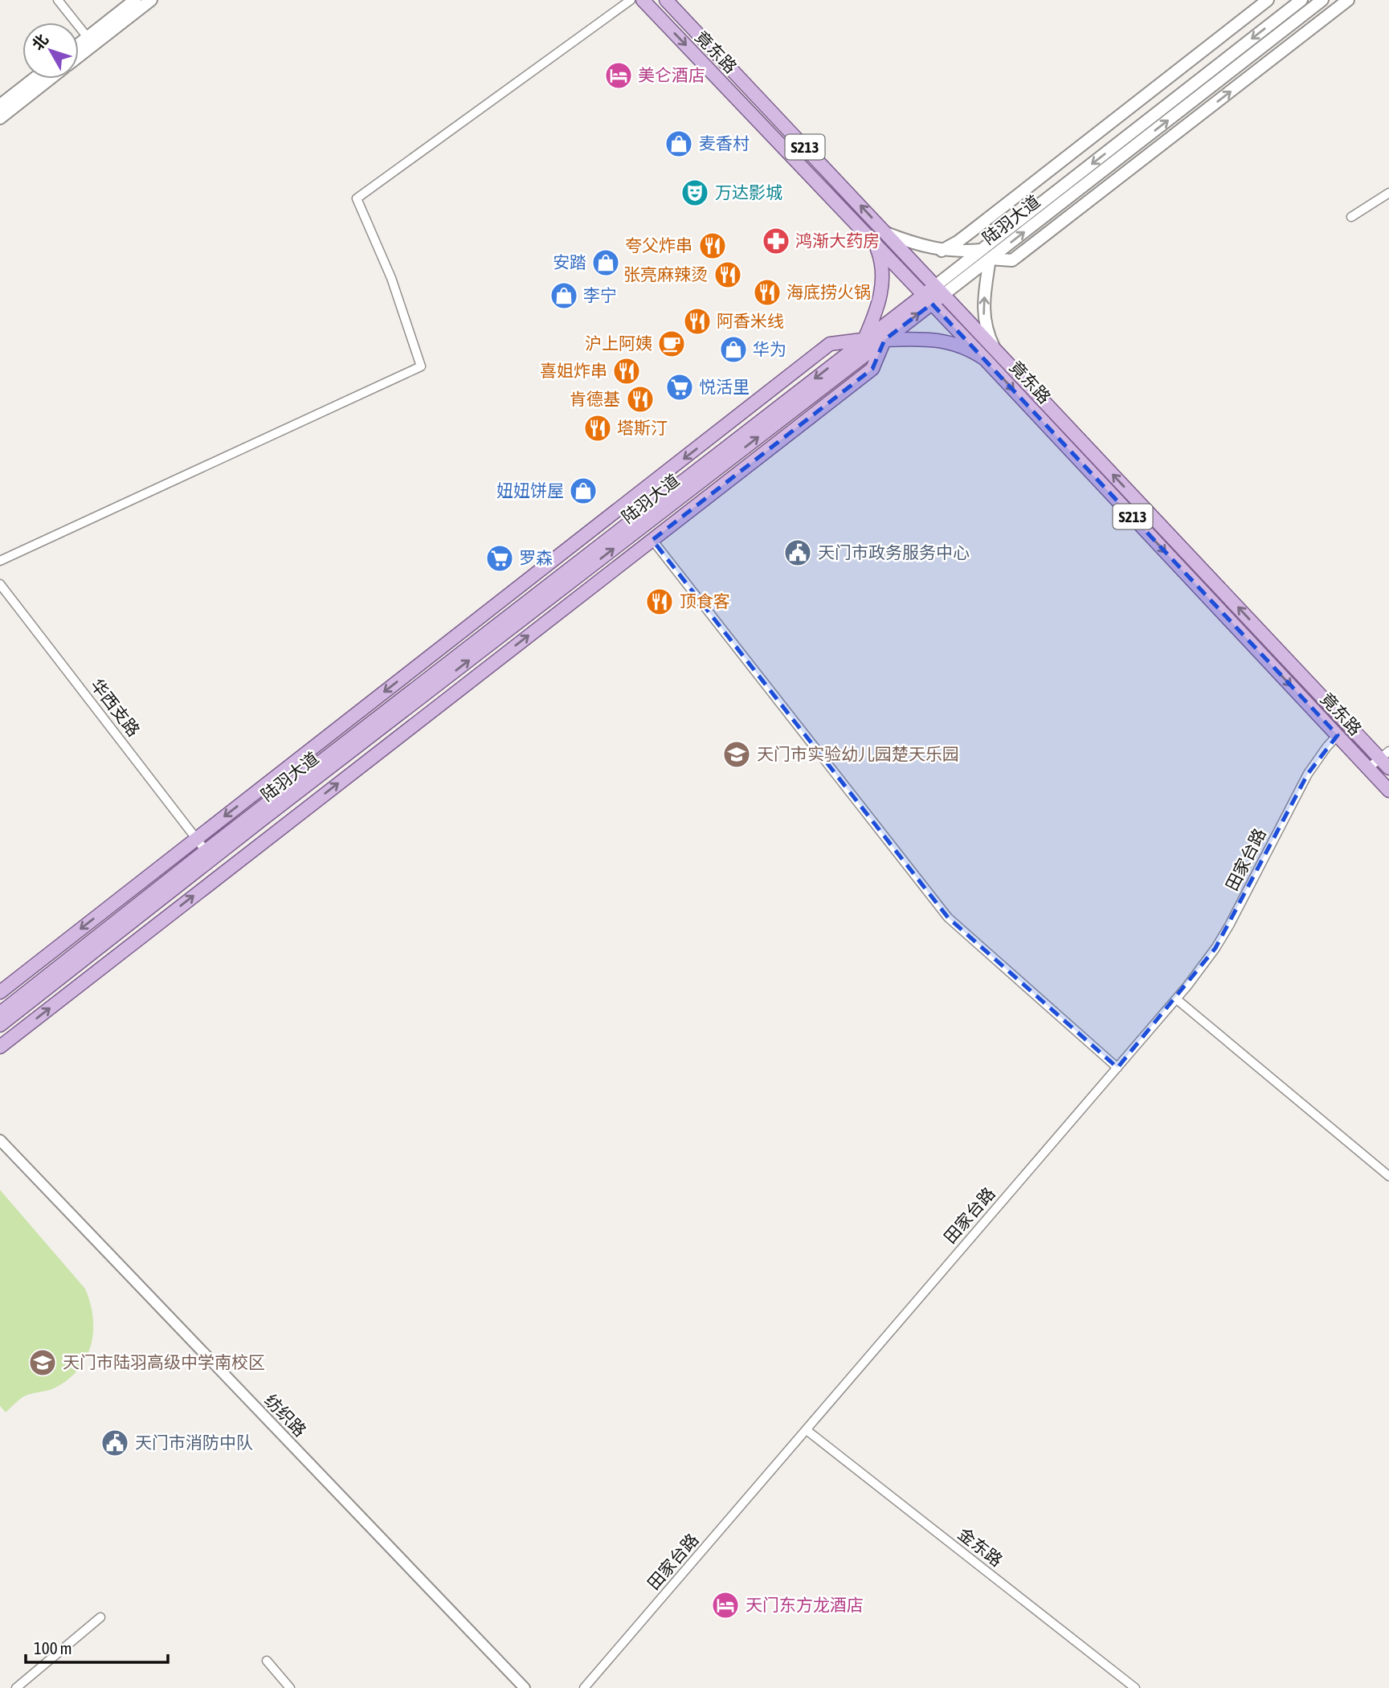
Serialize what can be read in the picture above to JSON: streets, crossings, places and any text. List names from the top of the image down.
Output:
{
  "streets": {
    "main road": ["竟东路", "S213", "陆羽大道"],
    "street": [
      "华西支路",
      "田家台路",
      "纺织路",
      "金东路"
    ]
  },
  "crossings": [
    ["竟东路", "陆羽大道"],
    ["竟东路", "田家台路"],
    ["陆羽大道", "华西支路"],
    ["田家台路", "金东路"]
  ],
  "places": {
    "hotel": ["美仑酒店", "天门东方龙酒店"],
    "shop": [
      "麦香村",
      "安踏",
      "李宁",
      "华为",
      "妞妞饼屋"
    ],
    "theatre": ["万达影城"],
    "pharmacy": ["鸿渐大药房"],
    "restaurant": [
      "夸父炸串",
      "张亮麻辣烫",
      "海底捞火锅",
      "阿香米线",
      "喜姐炸串",
      "肯德基",
      "塔斯汀",
      "顶食客"
    ],
    "cafe": ["沪上阿姨"],
    "supermarket": ["悦活里", "罗森"],
    "public building": ["天门市政务服务中心", "天门市消防中队"],
    "school or university": ["天门市实验幼儿园楚天乐园", "天门市陆羽高级中学南校区"]
  },
  "scale_bar": "100 m",
  "north": "top left"
}
